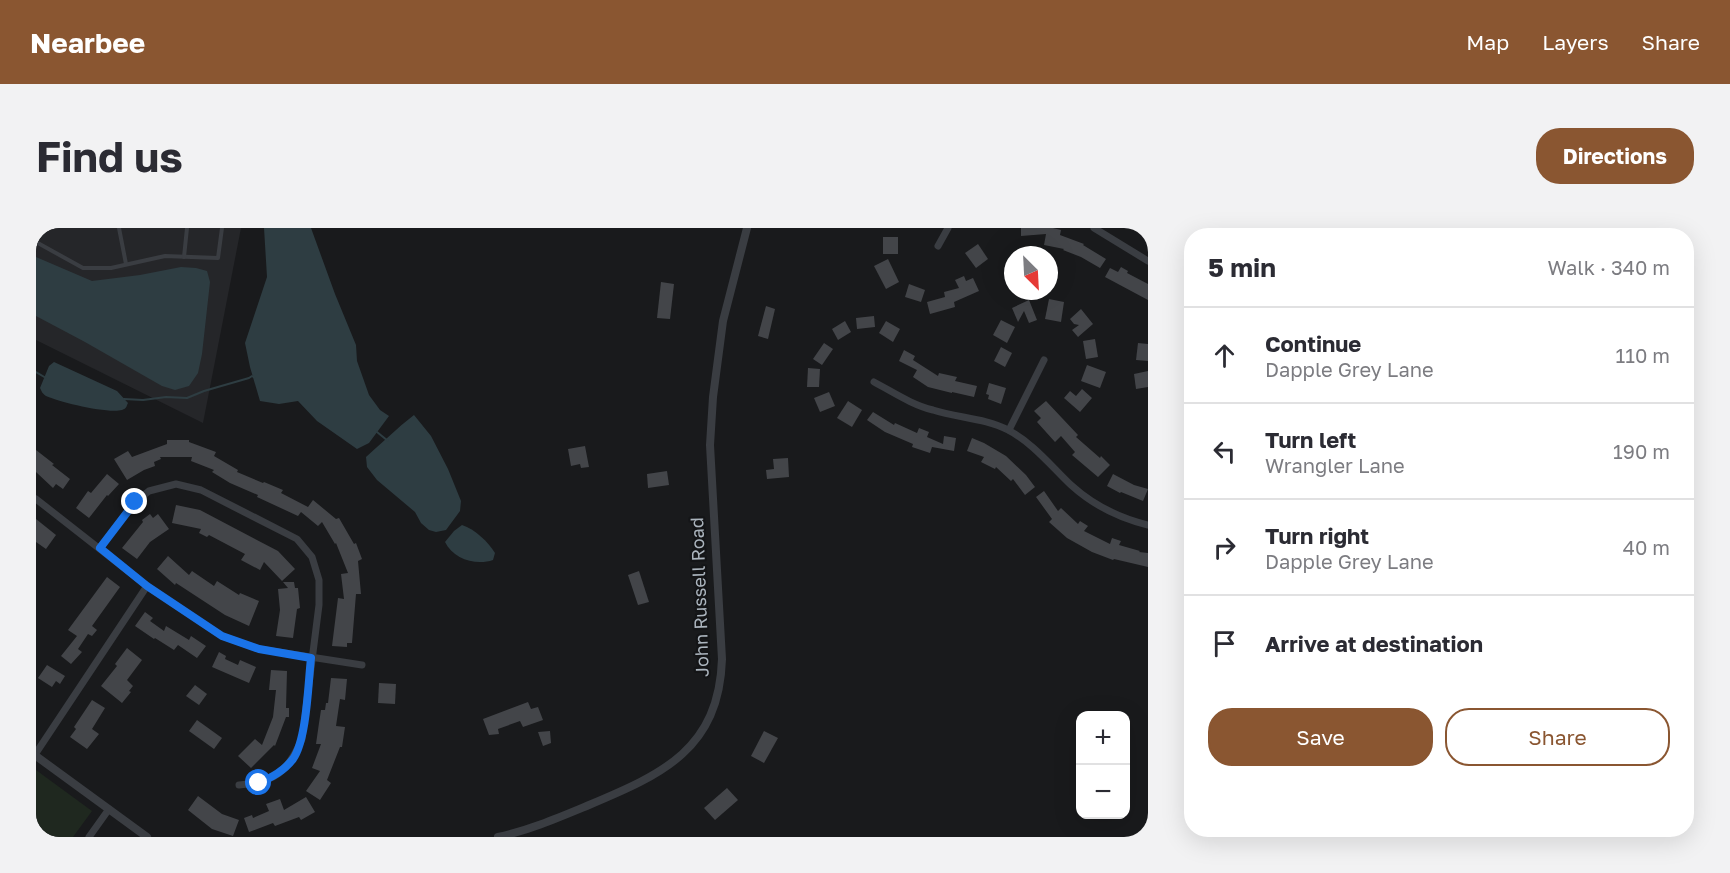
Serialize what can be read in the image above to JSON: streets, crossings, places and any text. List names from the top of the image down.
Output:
{
  "streets": {
    "street": ["John Russell Road"]
  },
  "north": "bottom right",
  "page": {
    "header": "Nearbee",
    "nav": ["Map", "Layers", "Share"],
    "buttons": [
      "Directions",
      ["Save", "Share"]
    ],
    "title": "Find us",
    "heading": ["5 min", "Walk · 340 m"],
    "list": [
      ["Continue", "Dapple Grey Lane", "110 m"],
      ["Turn left", "Wrangler Lane", "190 m"],
      ["Turn right", "Dapple Grey Lane", "40 m"],
      "Arrive at destination"
    ],
    "map_buttons": ["+", "−"]
  }
}
